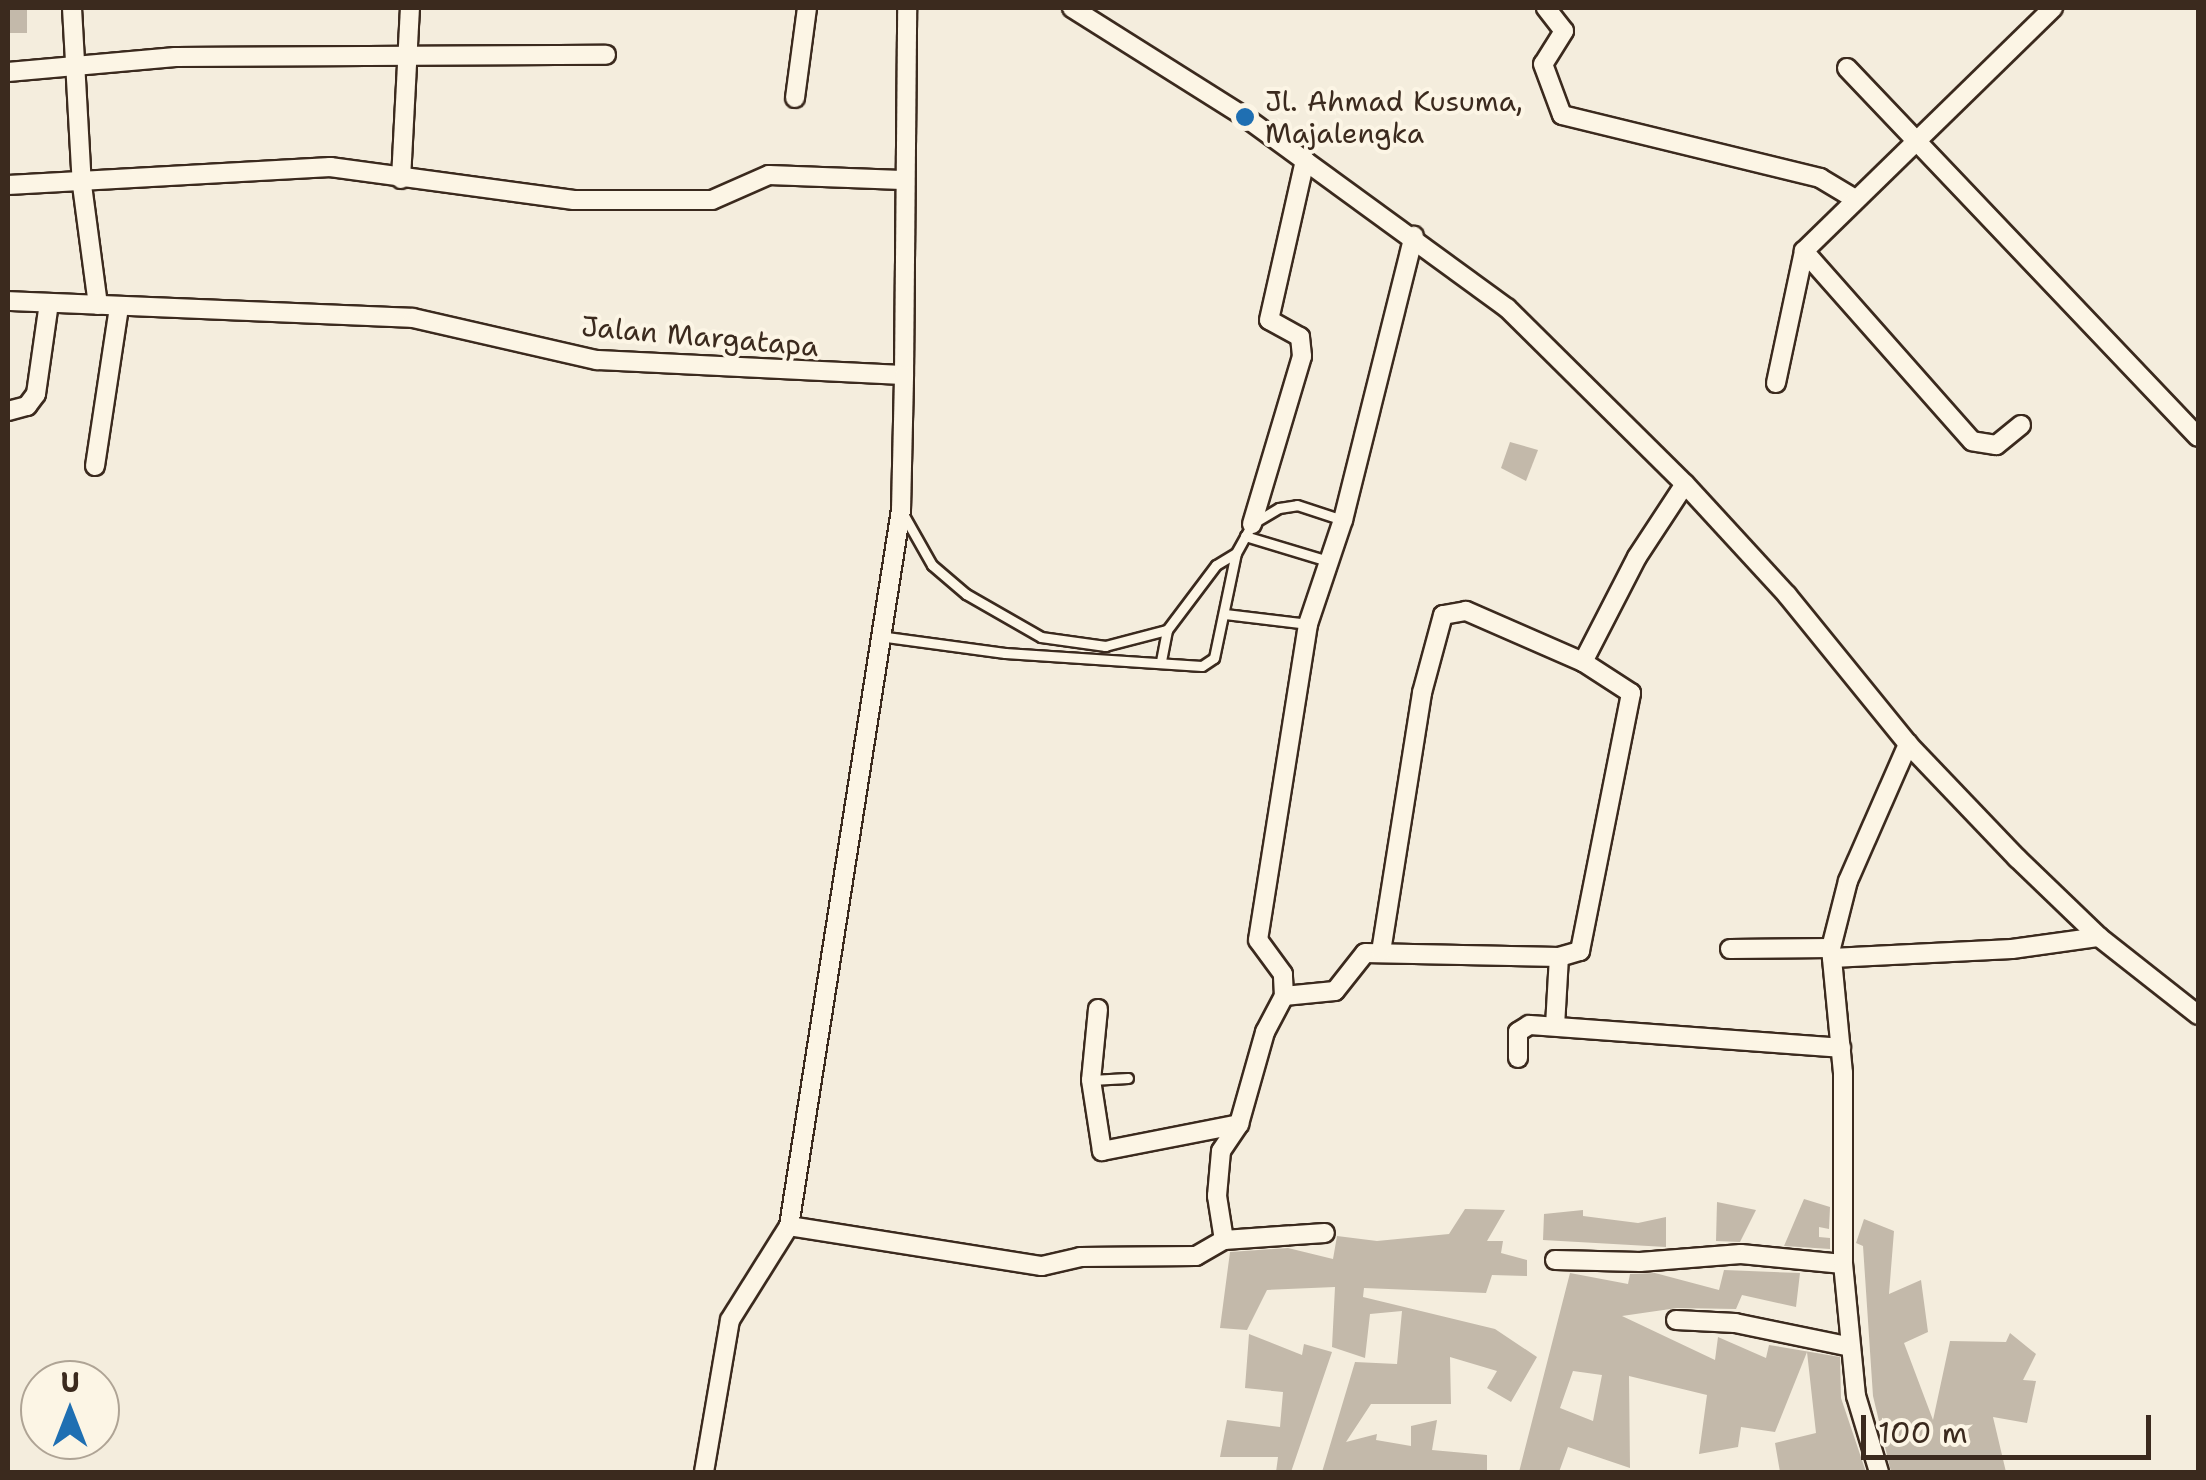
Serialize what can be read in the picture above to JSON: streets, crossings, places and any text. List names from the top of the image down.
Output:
{
  "streets": {
    "street": ["Jalan Margatapa"]
  },
  "places": ["Jl. Ahmad Kusuma, Majalengka"],
  "scale_bar": "100 m",
  "north": "top"
}
